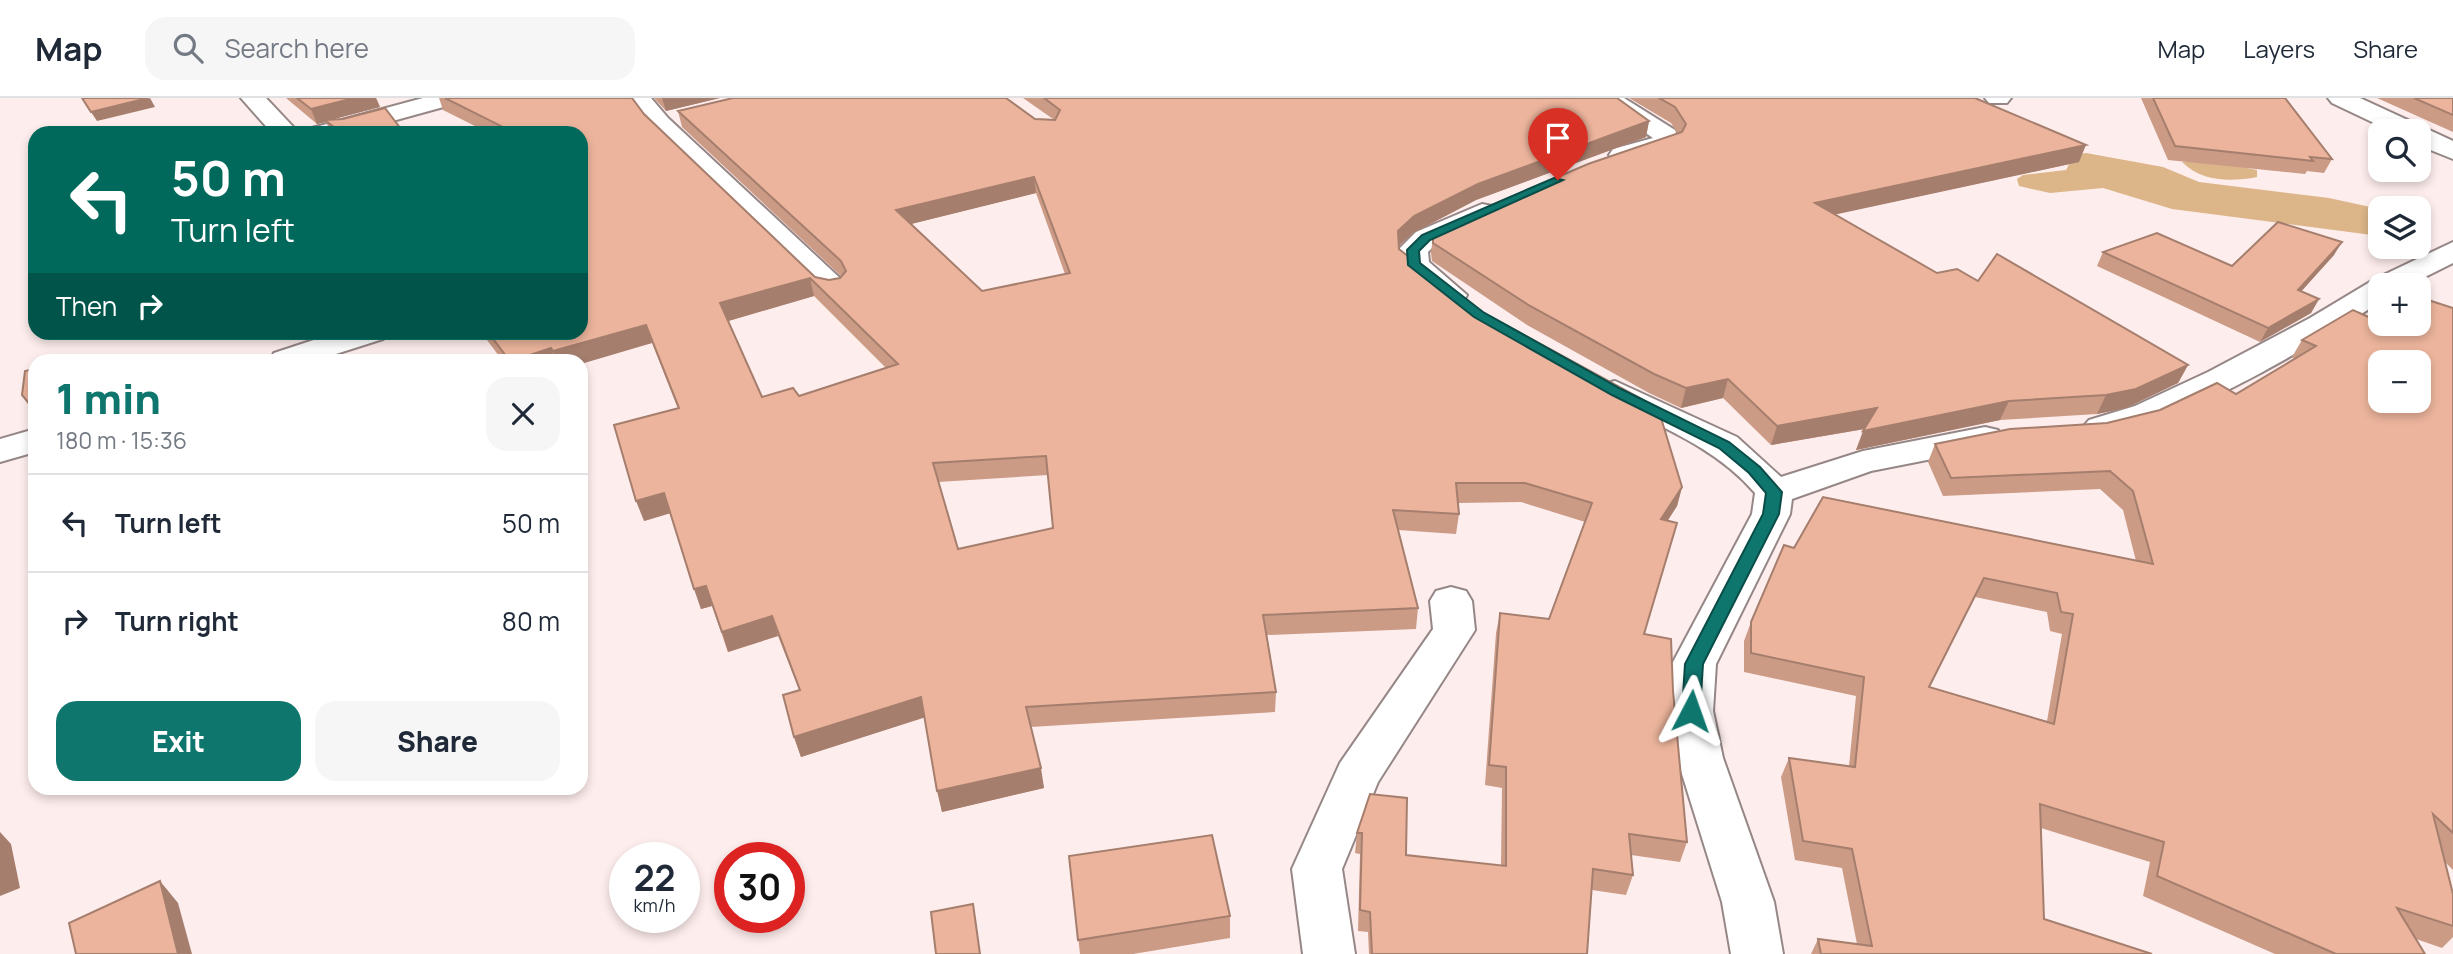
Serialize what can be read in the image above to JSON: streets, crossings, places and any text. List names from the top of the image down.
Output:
{
  "page": {
    "header": "Map",
    "search": "Search here",
    "nav": ["Map", "Layers", "Share"],
    "map_buttons": ["+", "−"],
    "turn": ["50 m", "Turn left"],
    "then": "Then",
    "heading": ["1 min", "180 m · 15:36"],
    "list": [
      {
        "name": "Turn left",
        "value": "50 m"
      },
      {
        "name": "Turn right",
        "value": "80 m"
      }
    ],
    "buttons": ["Exit", "Share"],
    "speed": "22 km/h",
    "limit": "30"
  }
}
